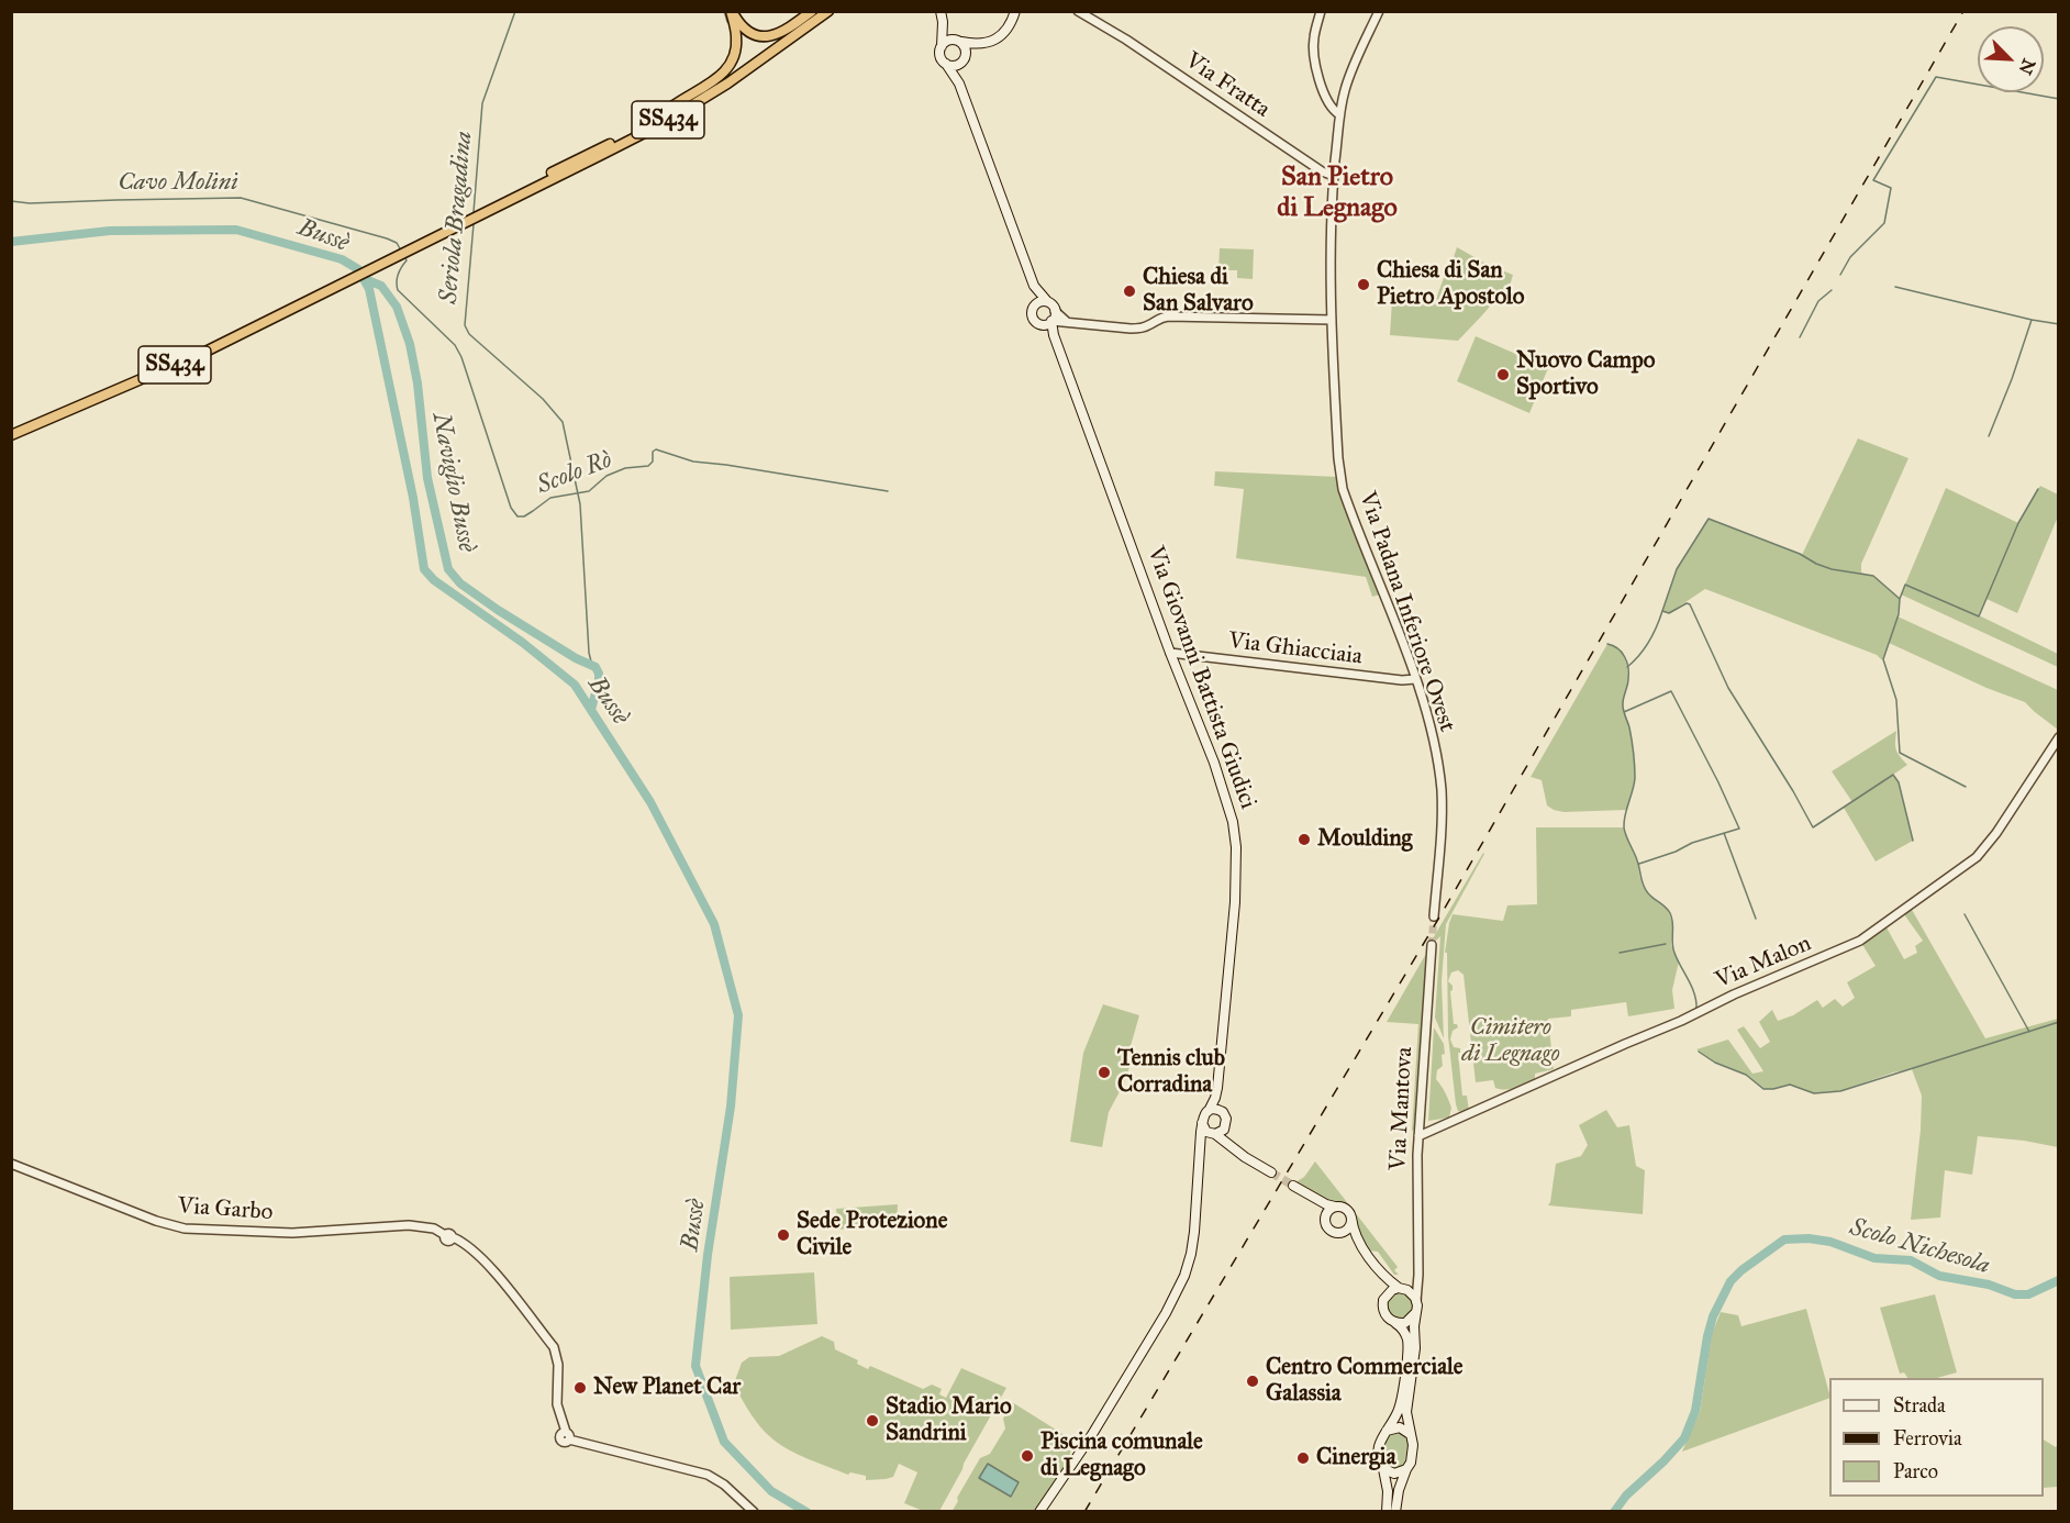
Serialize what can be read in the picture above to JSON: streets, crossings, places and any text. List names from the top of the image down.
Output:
{
  "streets": {
    "highway": ["SS434"],
    "main road": ["Via Giovanni Battista Giudici", "Via Mantova"],
    "street": [
      "Via Fratta",
      "Via Padana Inferiore Ovest",
      "Via Ghiacciaia",
      "Via Malon",
      "Via Garbo"
    ]
  },
  "crossings": [
    ["Via Fratta", "Via Padana Inferiore Ovest"],
    ["Via Padana Inferiore Ovest", "Via Ghiacciaia"],
    ["Via Ghiacciaia", "Via Giovanni Battista Giudici"],
    ["Via Malon", "Via Mantova"]
  ],
  "districts": ["San Pietro di Legnago"],
  "water": [
    "Cavo Molini",
    "Seriola Bragadina",
    "Bussè",
    "Scolo Rò",
    "Naviglio Bussè",
    "Scolo Nichesola"
  ],
  "parks": ["Cimitero di Legnago"],
  "places": [
    "Chiesa di San Pietro Apostolo",
    "Chiesa di San Salvaro",
    "Nuovo Campo Sportivo",
    "Moulding",
    "Tennis club Corradina",
    "Sede Protezione Civile",
    "Centro Commerciale Galassia",
    "New Planet Car",
    "Stadio Mario Sandrini",
    "Piscina comunale di Legnago",
    "Cinergia"
  ],
  "legend": ["Strada", "Ferrovia", "Parco"],
  "north": "bottom right"
}
